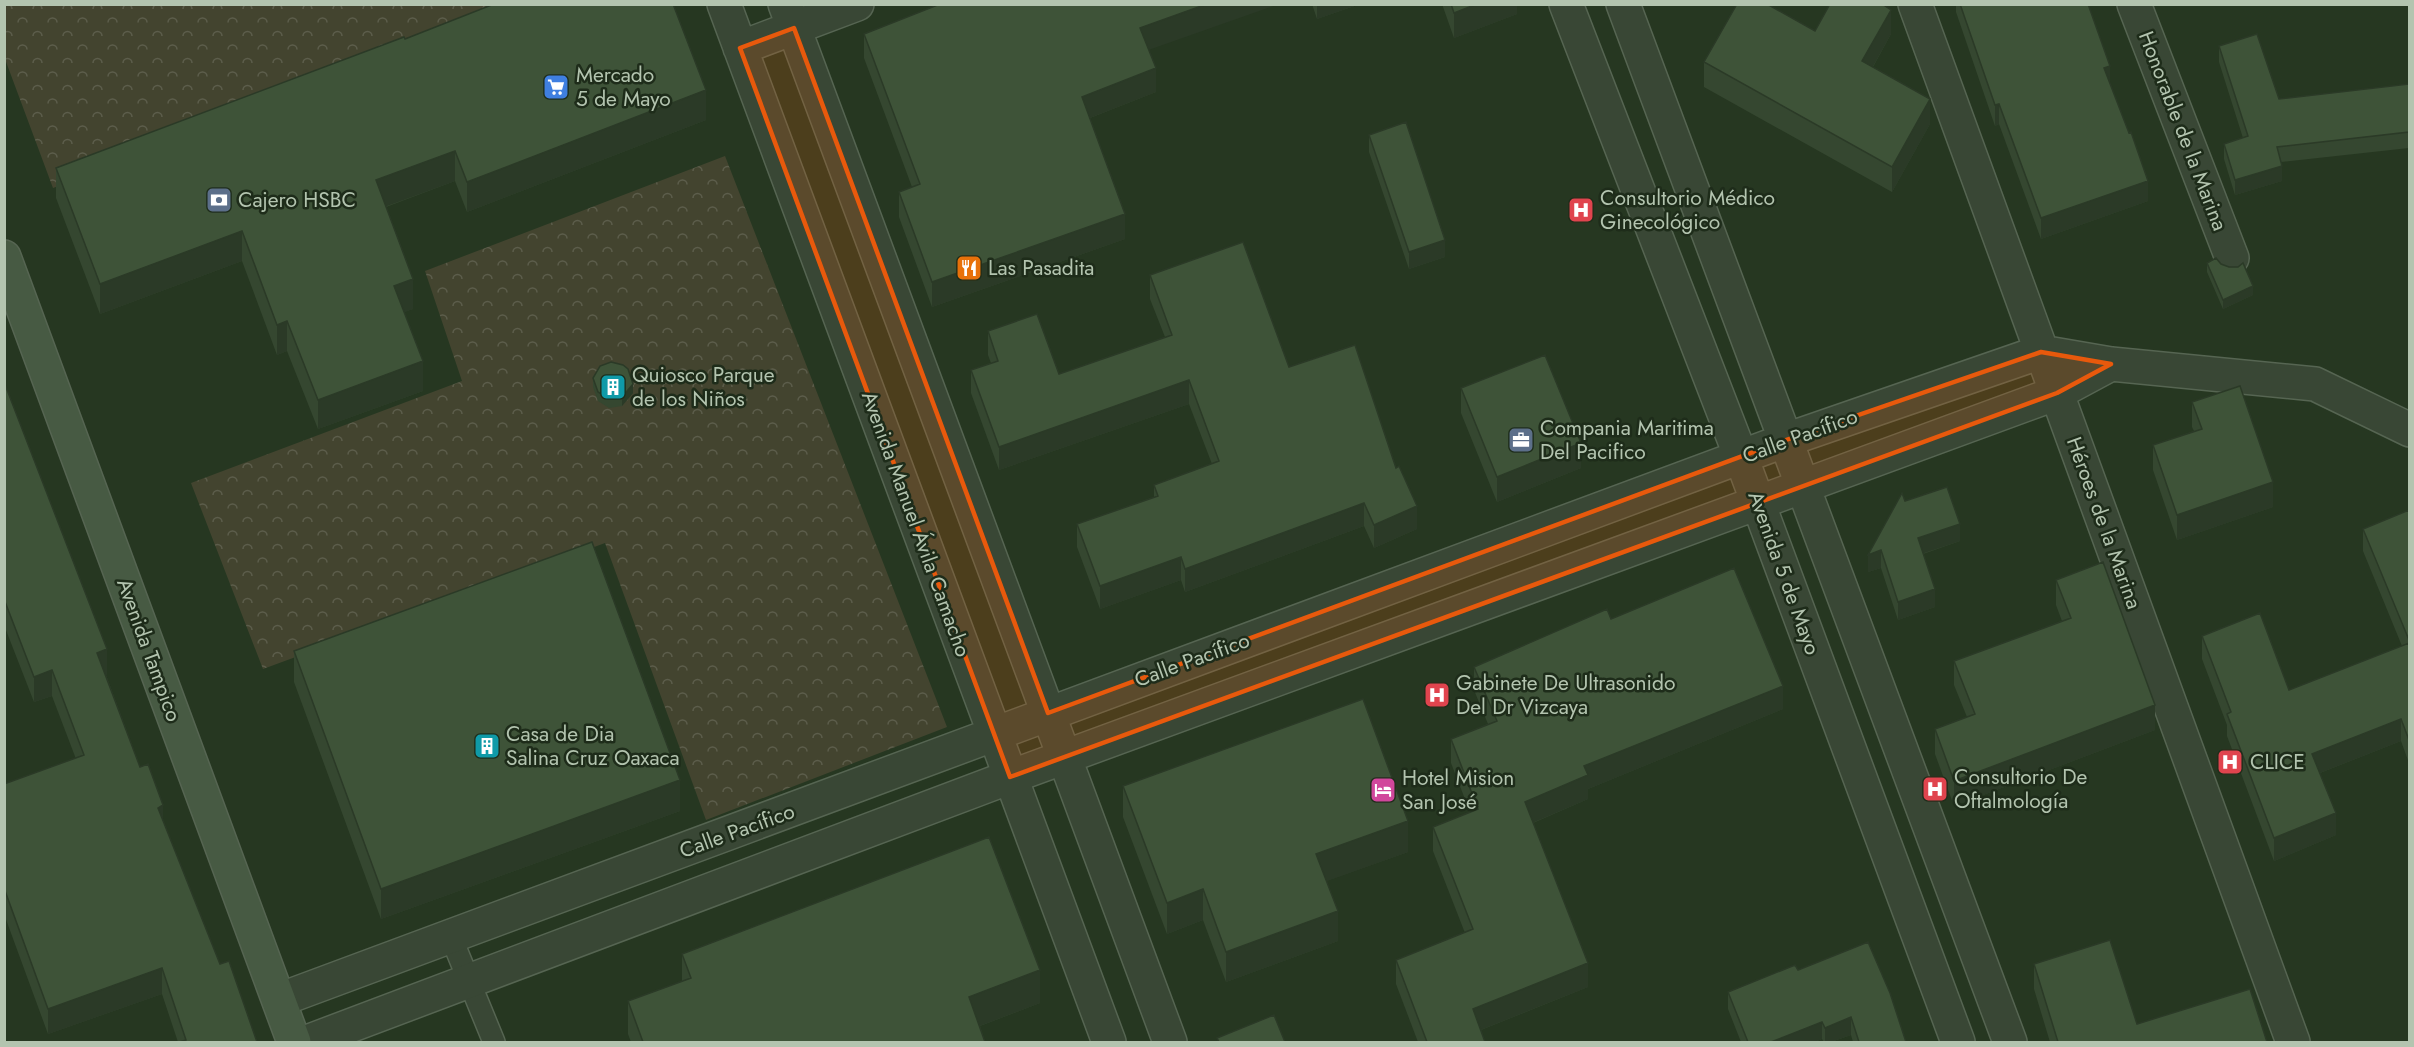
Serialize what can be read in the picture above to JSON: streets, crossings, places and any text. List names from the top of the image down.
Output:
{
  "streets": {
    "main road": ["Avenida Tampico"],
    "street": [
      "Honorable de la Marina",
      "Calle Pacífico",
      "Héroes de la Marina",
      "Avenida Manuel Ávila Camacho",
      "Avenida 5 de Mayo"
    ]
  },
  "crossings": [
    ["Calle Pacífico", "Héroes de la Marina"],
    ["Calle Pacífico", "Avenida Manuel Ávila Camacho"],
    ["Calle Pacífico", "Avenida 5 de Mayo"],
    ["Calle Pacífico", "Avenida Tampico"]
  ],
  "places": {
    "supermarket": ["Mercado 5 de Mayo"],
    "bank": ["Cajero HSBC"],
    "hospital": [
      "Consultorio Médico Ginecológico",
      "Gabinete De Ultrasonido Del Dr Vizcaya",
      "CLICE",
      "Consultorio De Oftalmología"
    ],
    "restaurant": ["Las Pasadita"],
    "building": ["Quiosco Parque de los Niños", "Casa de Dia Salina Cruz Oaxaca"],
    "office": ["Compania Maritima Del Pacifico"],
    "hotel": ["Hotel Mision San José"]
  }
}
